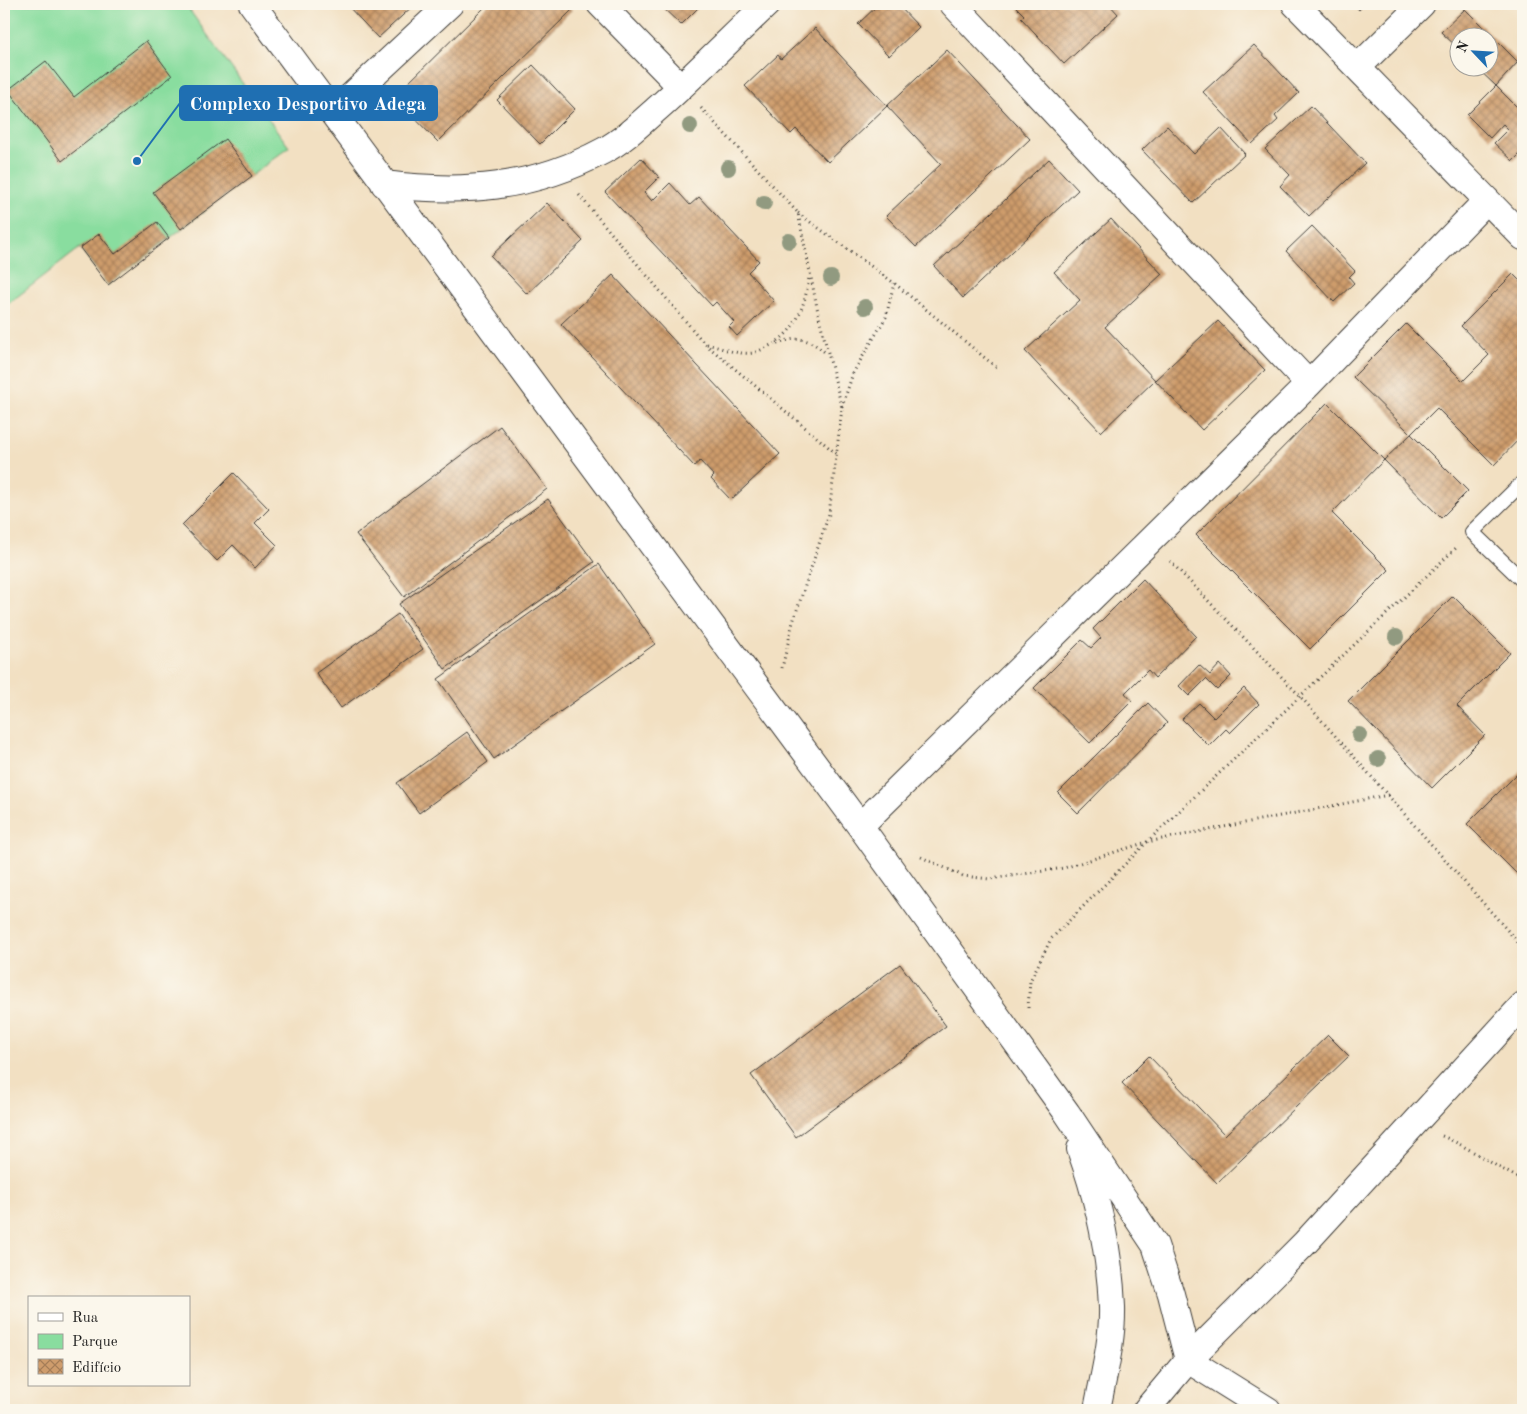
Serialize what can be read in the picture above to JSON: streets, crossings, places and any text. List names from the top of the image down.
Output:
{
  "places": ["Complexo Desportivo Adega"],
  "legend": ["Rua", "Parque", "Edifício"],
  "north": "top left"
}
